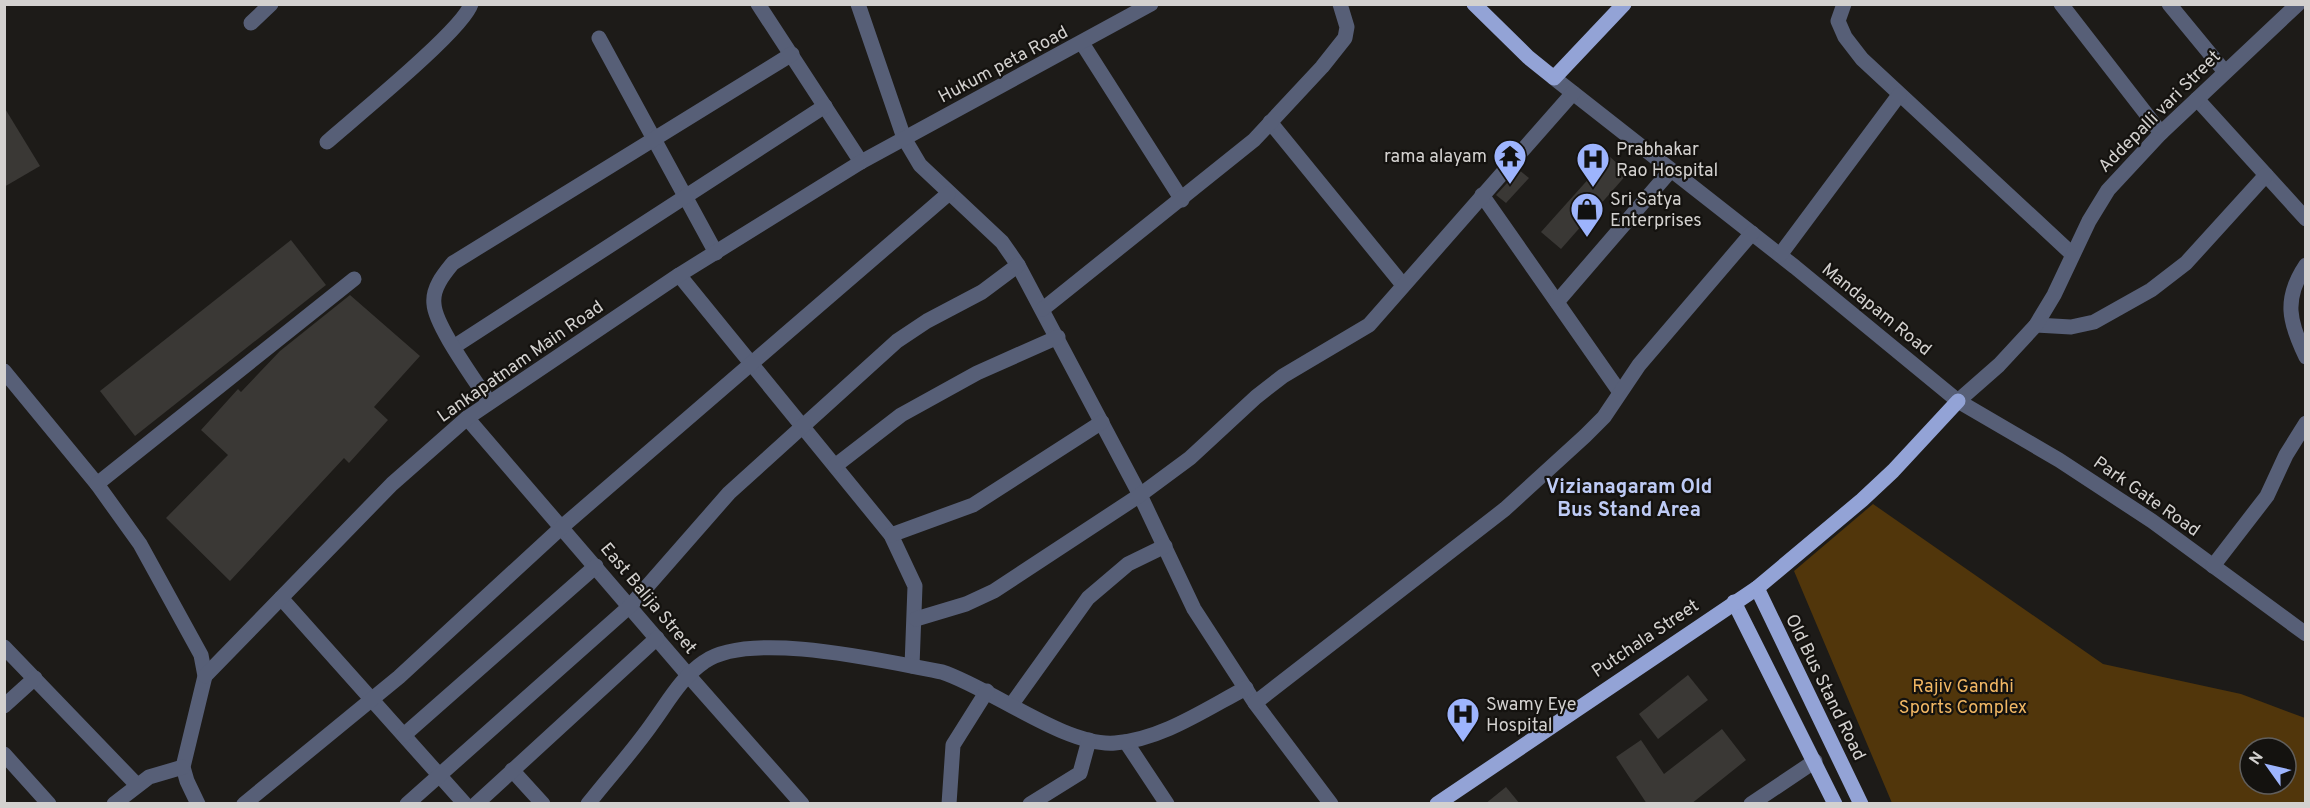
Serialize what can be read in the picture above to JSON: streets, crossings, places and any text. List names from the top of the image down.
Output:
{
  "streets": {
    "main road": ["Putchala Street", "Old Bus Stand Road"],
    "street": [
      "Hukum peta Road",
      "Addepalli vari Street",
      "Mandapam Road",
      "Lankapatnam Main Road",
      "Park Gate Road",
      "East Balija Street"
    ]
  },
  "crossings": [
    ["Hukum peta Road", "Lankapatnam Main Road"],
    ["Addepalli vari Street", "Mandapam Road"],
    ["Addepalli vari Street", "Park Gate Road"],
    ["Mandapam Road", "Park Gate Road"],
    ["Lankapatnam Main Road", "East Balija Street"],
    ["Putchala Street", "Old Bus Stand Road"]
  ],
  "districts": ["Vizianagaram Old Bus Stand Area"],
  "parks": ["Rajiv Gandhi Sports Complex"],
  "places": {
    "temple": ["rama alayam"],
    "hospital": ["Prabhakar Rao Hospital", "Swamy Eye Hospital"],
    "shop": ["Sri Satya Enterprises"]
  },
  "north": "top left"
}
